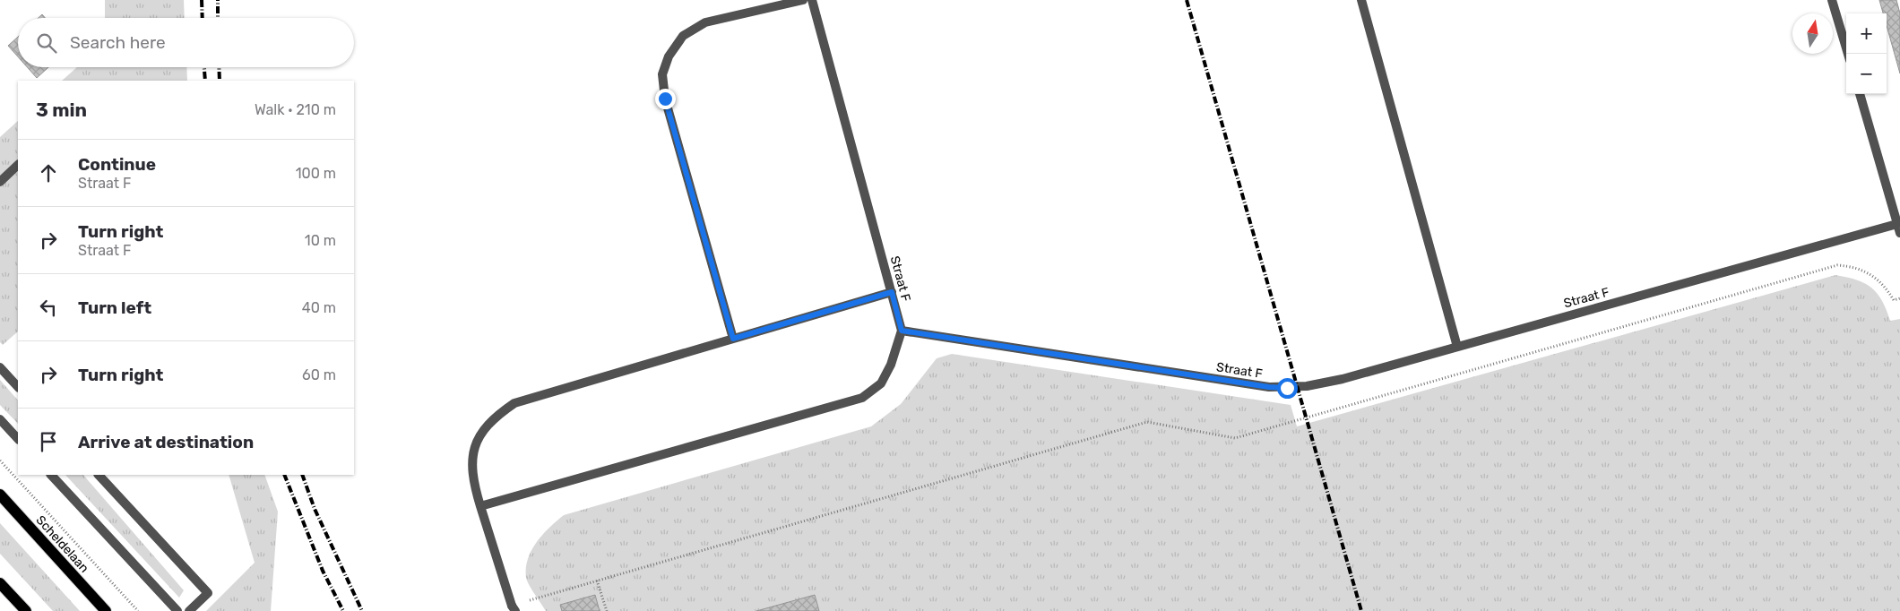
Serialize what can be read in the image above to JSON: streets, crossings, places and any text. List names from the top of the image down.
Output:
{
  "streets": {
    "main road": ["Scheldelaan"],
    "lane": ["Straat F"]
  },
  "north": "top",
  "page": {
    "map_buttons": ["+", "−"],
    "search": "Search here",
    "heading": ["3 min", "Walk · 210 m"],
    "list": [
      ["Continue", "Straat F", "100 m"],
      ["Turn right", "Straat F", "10 m"],
      ["Turn left", "40 m"],
      ["Turn right", "60 m"],
      "Arrive at destination"
    ]
  }
}
